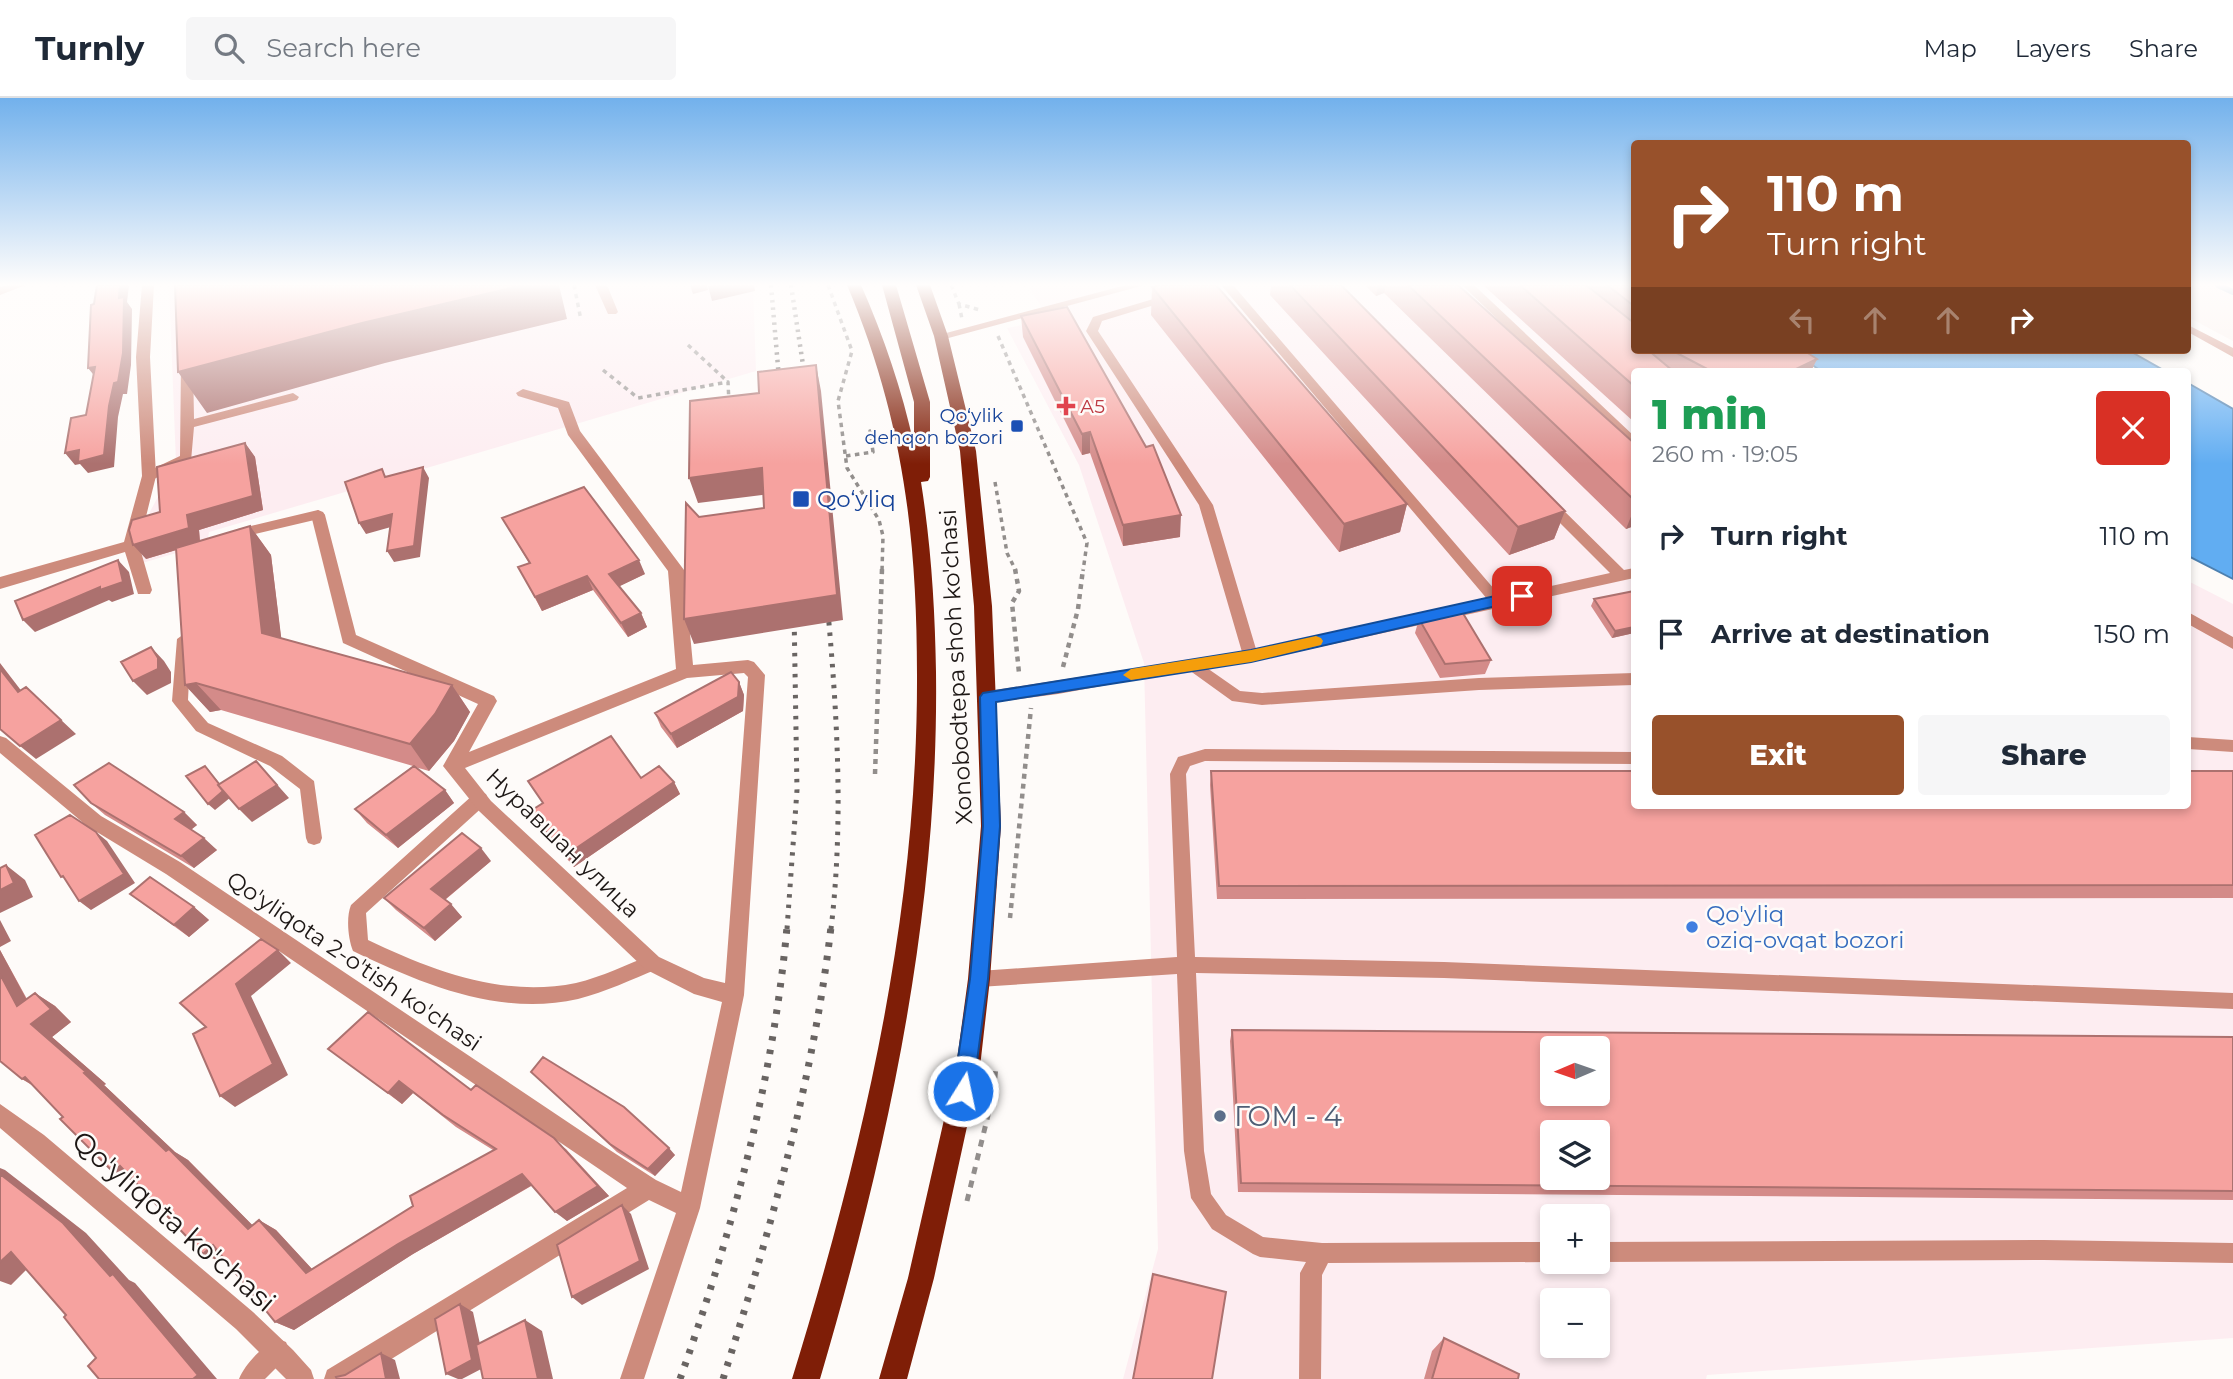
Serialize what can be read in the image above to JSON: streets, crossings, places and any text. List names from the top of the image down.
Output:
{
  "streets": {
    "highway": ["Xonobodtepa shoh ko'chasi"],
    "street": ["Нуравшан улица", "Qo'yliqota 2-o'tish ko'chasi", "Qo'yliqota ko'chasi"]
  },
  "places": {
    "health": ["А5"],
    "transit": ["Qo‘ylik dehqon bozori", "Qo‘yliq"],
    "other": ["Qo'yliq oziq-ovqat bozori", "ГОМ - 4"]
  },
  "north": "left",
  "page": {
    "header": "Turnly",
    "search": "Search here",
    "nav": ["Map", "Layers", "Share"],
    "turn": ["110 m", "Turn right"],
    "heading": ["1 min", "260 m · 19:05"],
    "list": [
      {
        "name": "Turn right",
        "value": "110 m"
      },
      {
        "name": "Arrive at destination",
        "value": "150 m"
      }
    ],
    "buttons": ["Exit", "Share"],
    "map_buttons": ["+", "−"]
  }
}
